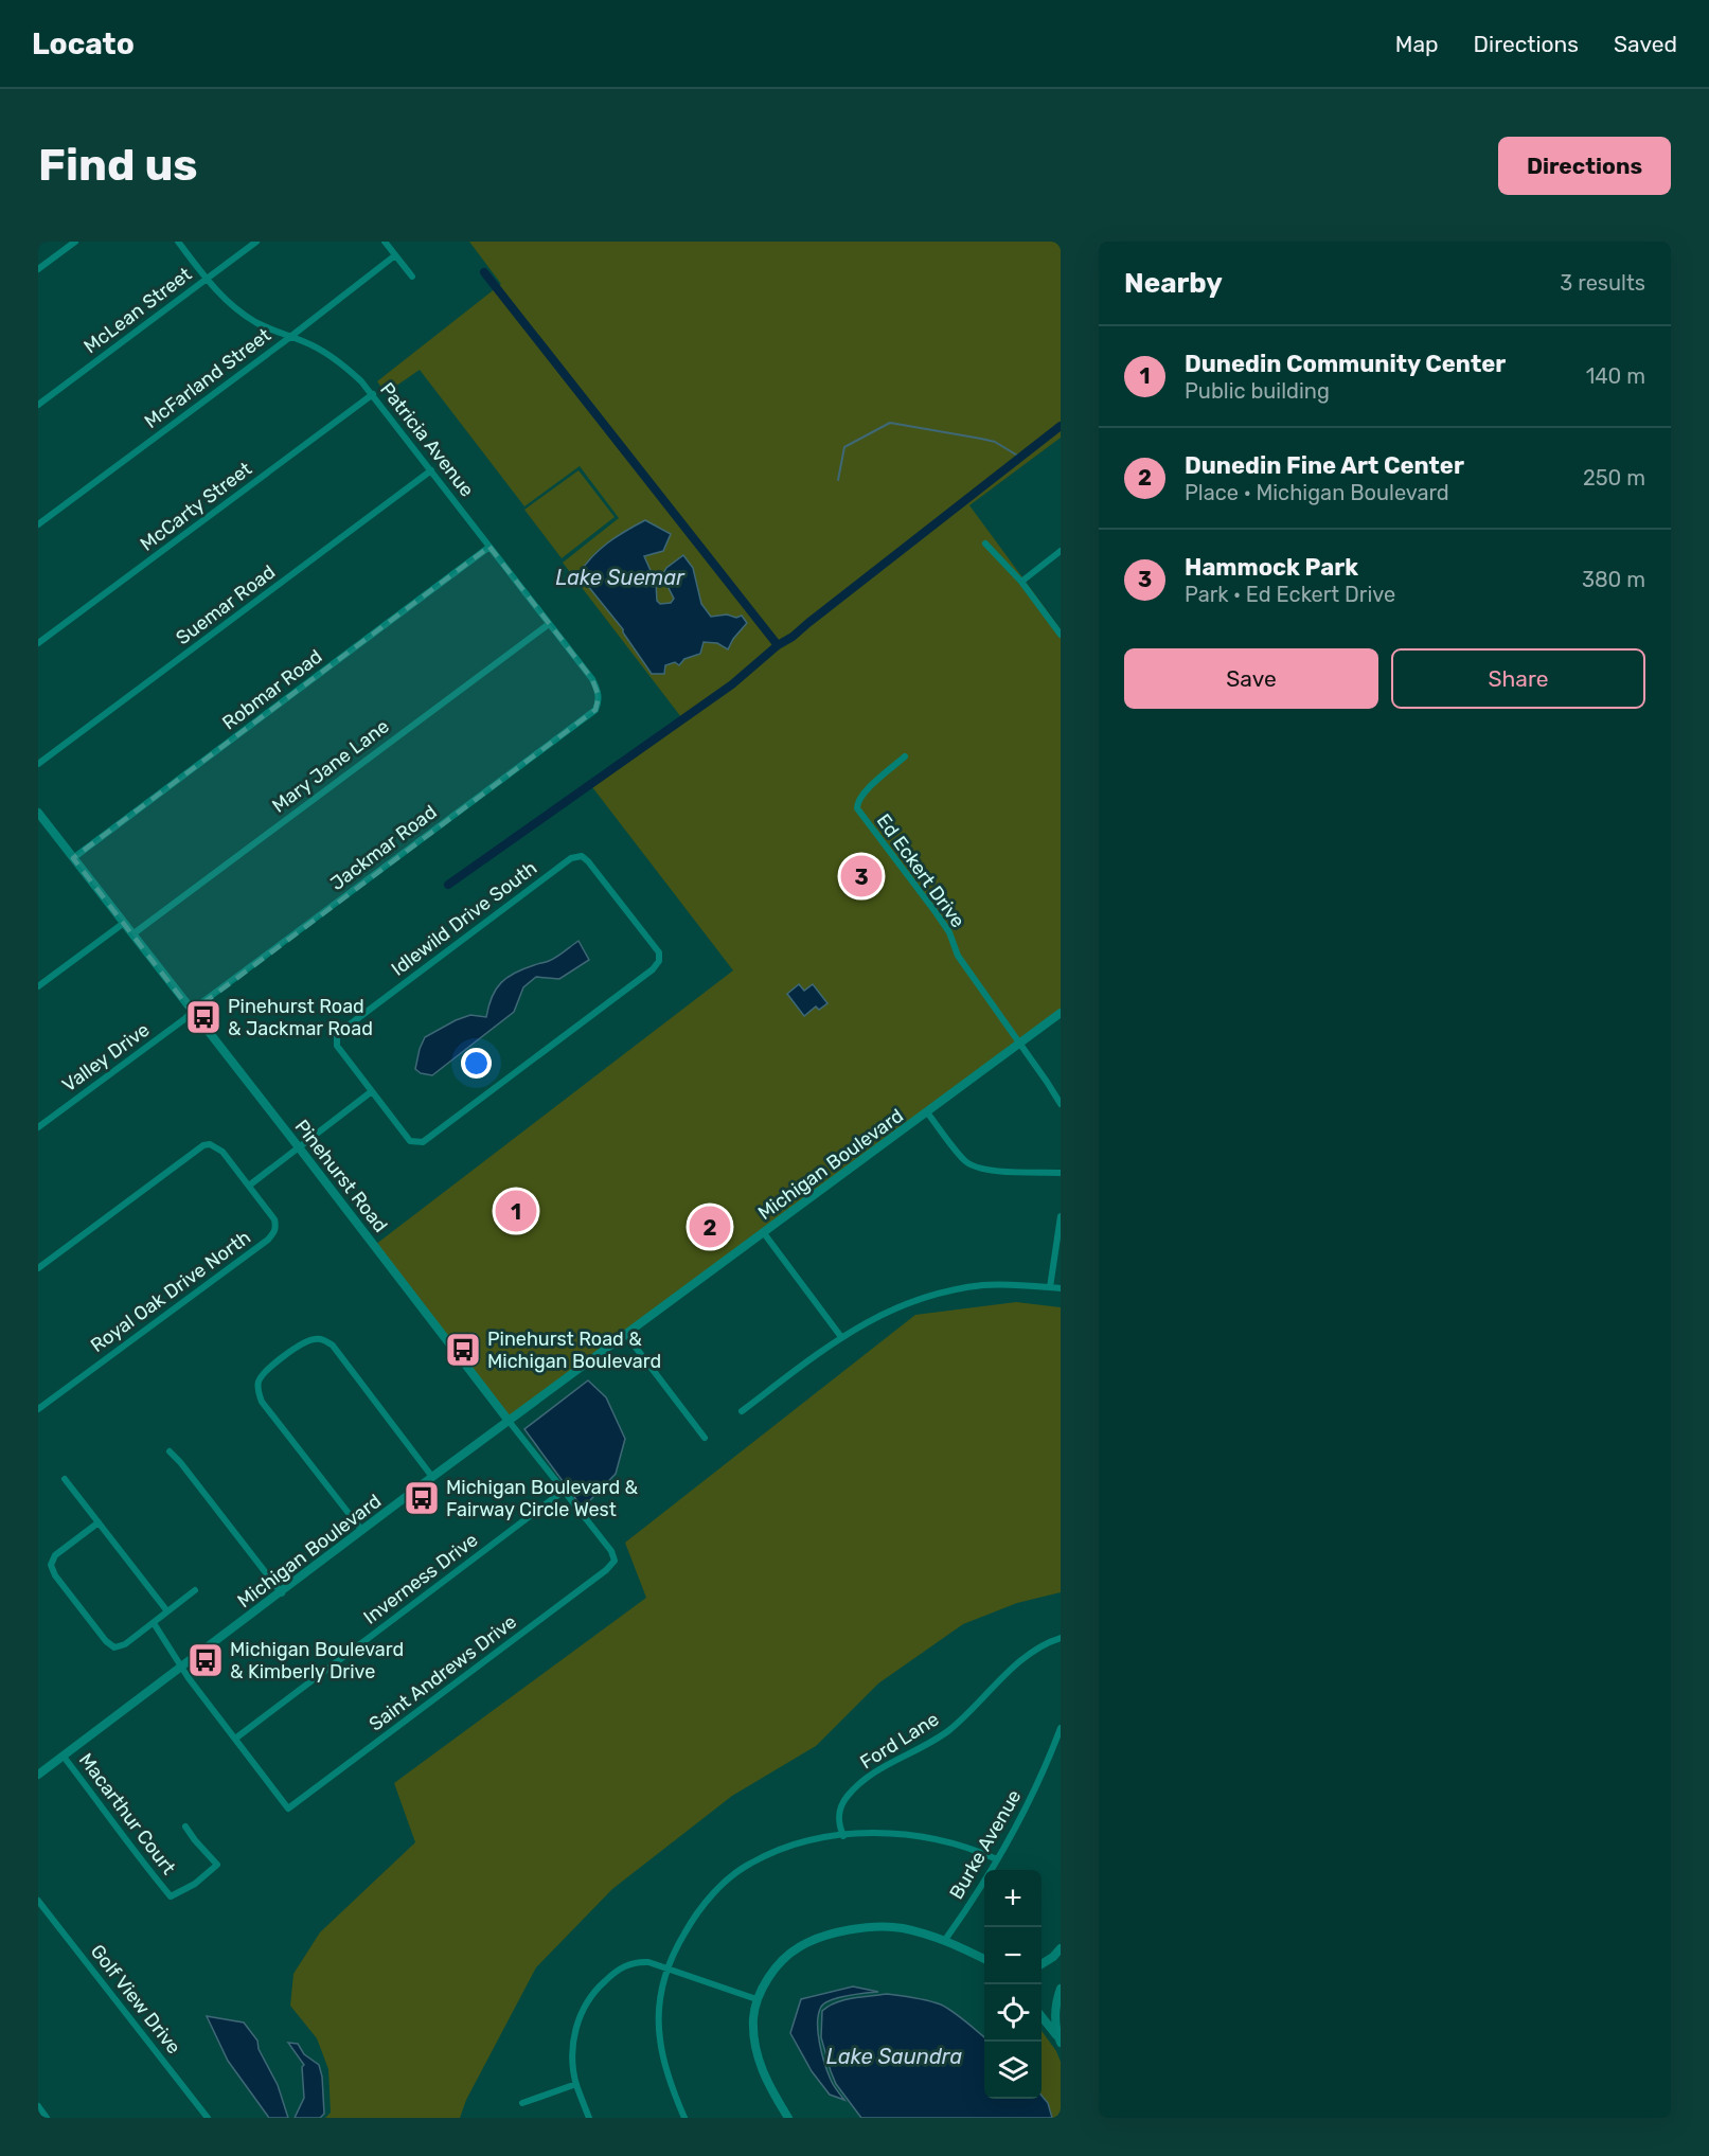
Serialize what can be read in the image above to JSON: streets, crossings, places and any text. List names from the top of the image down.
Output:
{
  "streets": {
    "street": [
      "McLean Street",
      "McFarland Street",
      "Patricia Avenue",
      "McCarty Street",
      "Suemar Road",
      "Robmar Road",
      "Mary Jane Lane",
      "Jackmar Road",
      "Ed Eckert Drive",
      "Idlewild Drive South",
      "Valley Drive",
      "Michigan Boulevard",
      "Pinehurst Road",
      "Royal Oak Drive North",
      "Inverness Drive",
      "Saint Andrews Drive",
      "Ford Lane",
      "Macarthur Court",
      "Burke Avenue",
      "Golf View Drive"
    ]
  },
  "crossings": [
    ["McLean Street", "Patricia Avenue"],
    ["McFarland Street", "Patricia Avenue"],
    ["Patricia Avenue", "McCarty Street"],
    ["Patricia Avenue", "Suemar Road"],
    ["Patricia Avenue", "Robmar Road"],
    ["Patricia Avenue", "Mary Jane Lane"],
    ["Patricia Avenue", "Jackmar Road"],
    ["Robmar Road", "Pinehurst Road"],
    ["Mary Jane Lane", "Pinehurst Road"],
    ["Jackmar Road", "Valley Drive"],
    ["Jackmar Road", "Pinehurst Road"],
    ["Ed Eckert Drive", "Michigan Boulevard"],
    ["Valley Drive", "Pinehurst Road"],
    ["Michigan Boulevard", "Pinehurst Road"],
    ["Michigan Boulevard", "Macarthur Court"],
    ["Pinehurst Road", "Inverness Drive"],
    ["Pinehurst Road", "Saint Andrews Drive"],
    ["Inverness Drive", "Saint Andrews Drive"]
  ],
  "water": ["Lake Suemar", "Lake Saundra"],
  "places": {
    "bus stop": [
      "Pinehurst Road & Jackmar Road",
      "Pinehurst Road & Michigan Boulevard",
      "Michigan Boulevard & Fairway Circle West",
      "Michigan Boulevard & Kimberly Drive"
    ]
  },
  "page": {
    "header": "Locato",
    "nav": ["Map", "Directions", "Saved"],
    "buttons": [
      "Directions",
      ["Save", "Share"]
    ],
    "title": "Find us",
    "heading": ["Nearby", "3 results"],
    "list": [
      {
        "mark": "1",
        "name": "Dunedin Community Center",
        "note": "Public building",
        "value": "140 m"
      },
      {
        "mark": "2",
        "name": "Dunedin Fine Art Center",
        "note": "Place · Michigan Boulevard",
        "value": "250 m"
      },
      {
        "mark": "3",
        "name": "Hammock Park",
        "note": "Park · Ed Eckert Drive",
        "value": "380 m"
      }
    ],
    "pins": ["3", "1", "2"],
    "map_buttons": ["+", "−"]
  }
}
